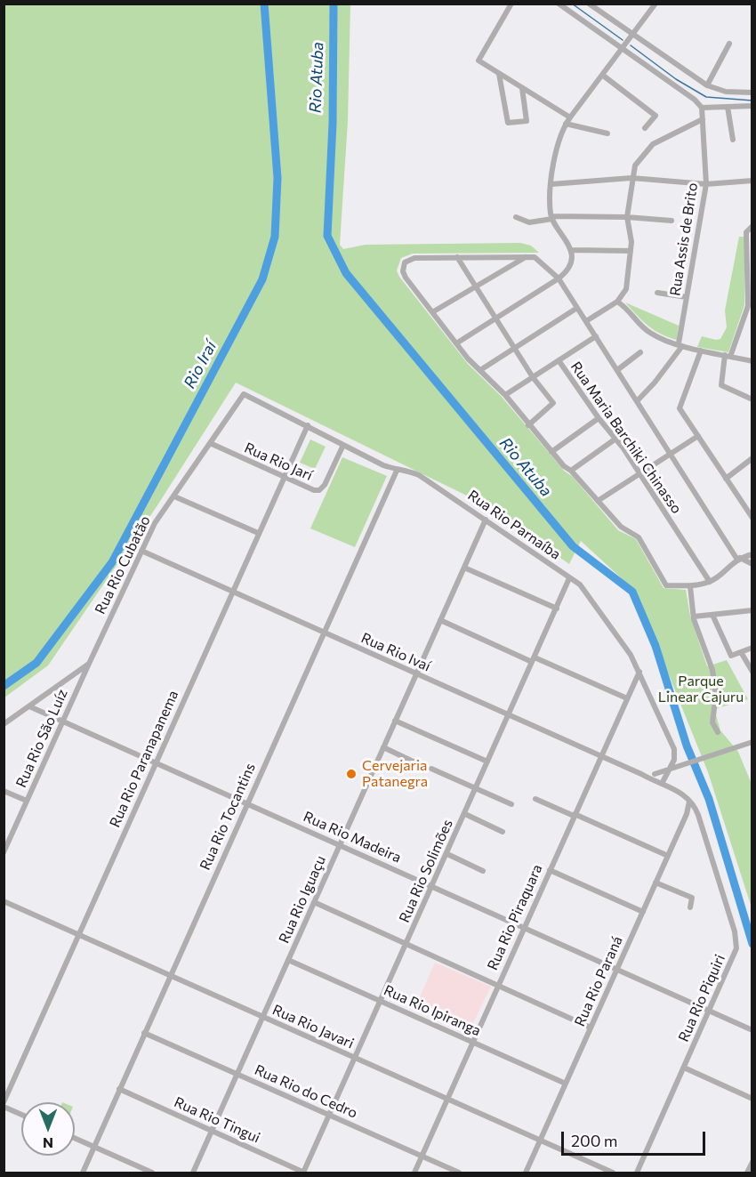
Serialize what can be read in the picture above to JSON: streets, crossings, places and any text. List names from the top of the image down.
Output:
{
  "streets": {
    "street": [
      "Rua Assis de Brito",
      "Rua Maria Barchiki Chinasso",
      "Rua Rio Jarí",
      "Rua Rio Parnaíba",
      "Rua Rio Cubatão",
      "Rua Rio Ivaí",
      "Rua Rio São Luíz",
      "Rua Rio Paranapanema",
      "Rua Rio Tocantins",
      "Rua Rio Madeira",
      "Rua Rio Solimões",
      "Rua Rio Iguaçu",
      "Rua Rio Piraquara",
      "Rua Rio Paraná",
      "Rua Rio Piquiri",
      "Rua Rio Ipiranga",
      "Rua Rio Javari",
      "Rua Rio do Cedro",
      "Rua Rio Tingui"
    ]
  },
  "crossings": [
    ["Rua Rio Jarí", "Rua Rio Parnaíba"],
    ["Rua Rio Jarí", "Rua Rio Cubatão"],
    ["Rua Rio Jarí", "Rua Rio Paranapanema"],
    ["Rua Rio Parnaíba", "Rua Rio Cubatão"],
    ["Rua Rio Parnaíba", "Rua Rio Ivaí"],
    ["Rua Rio Parnaíba", "Rua Rio Paranapanema"],
    ["Rua Rio Parnaíba", "Rua Rio Tocantins"],
    ["Rua Rio Parnaíba", "Rua Rio Solimões"],
    ["Rua Rio Parnaíba", "Rua Rio Iguaçu"],
    ["Rua Rio Parnaíba", "Rua Rio Piraquara"],
    ["Rua Rio Cubatão", "Rua Rio Ivaí"],
    ["Rua Rio Cubatão", "Rua Rio São Luíz"],
    ["Rua Rio Cubatão", "Rua Rio Madeira"],
    ["Rua Rio Ivaí", "Rua Rio Paranapanema"],
    ["Rua Rio Ivaí", "Rua Rio Tocantins"],
    ["Rua Rio Ivaí", "Rua Rio Solimões"],
    ["Rua Rio Ivaí", "Rua Rio Iguaçu"],
    ["Rua Rio Ivaí", "Rua Rio Piraquara"],
    ["Rua Rio São Luíz", "Rua Rio Madeira"],
    ["Rua Rio Paranapanema", "Rua Rio Madeira"],
    ["Rua Rio Paranapanema", "Rua Rio Javari"],
    ["Rua Rio Tocantins", "Rua Rio Madeira"],
    ["Rua Rio Tocantins", "Rua Rio Javari"],
    ["Rua Rio Tocantins", "Rua Rio do Cedro"],
    ["Rua Rio Tocantins", "Rua Rio Tingui"],
    ["Rua Rio Madeira", "Rua Rio Solimões"],
    ["Rua Rio Madeira", "Rua Rio Iguaçu"],
    ["Rua Rio Madeira", "Rua Rio Piraquara"],
    ["Rua Rio Madeira", "Rua Rio Paraná"],
    ["Rua Rio Madeira", "Rua Rio Piquiri"],
    ["Rua Rio Solimões", "Rua Rio Ipiranga"],
    ["Rua Rio Solimões", "Rua Rio Javari"],
    ["Rua Rio Solimões", "Rua Rio do Cedro"],
    ["Rua Rio Solimões", "Rua Rio Tingui"],
    ["Rua Rio Iguaçu", "Rua Rio Ipiranga"],
    ["Rua Rio Iguaçu", "Rua Rio Javari"],
    ["Rua Rio Iguaçu", "Rua Rio do Cedro"],
    ["Rua Rio Iguaçu", "Rua Rio Tingui"],
    ["Rua Rio Piraquara", "Rua Rio Ipiranga"],
    ["Rua Rio Piraquara", "Rua Rio Javari"],
    ["Rua Rio Piraquara", "Rua Rio do Cedro"],
    ["Rua Rio Paraná", "Rua Rio Piquiri"],
    ["Rua Rio Paraná", "Rua Rio Ipiranga"],
    ["Rua Rio Paraná", "Rua Rio Javari"]
  ],
  "water": ["Rio Atuba", "Rio Iraí"],
  "parks": ["Parque Linear Cajuru"],
  "places": ["Cervejaria Patanegra"],
  "scale_bar": "200 m",
  "north": "bottom"
}
